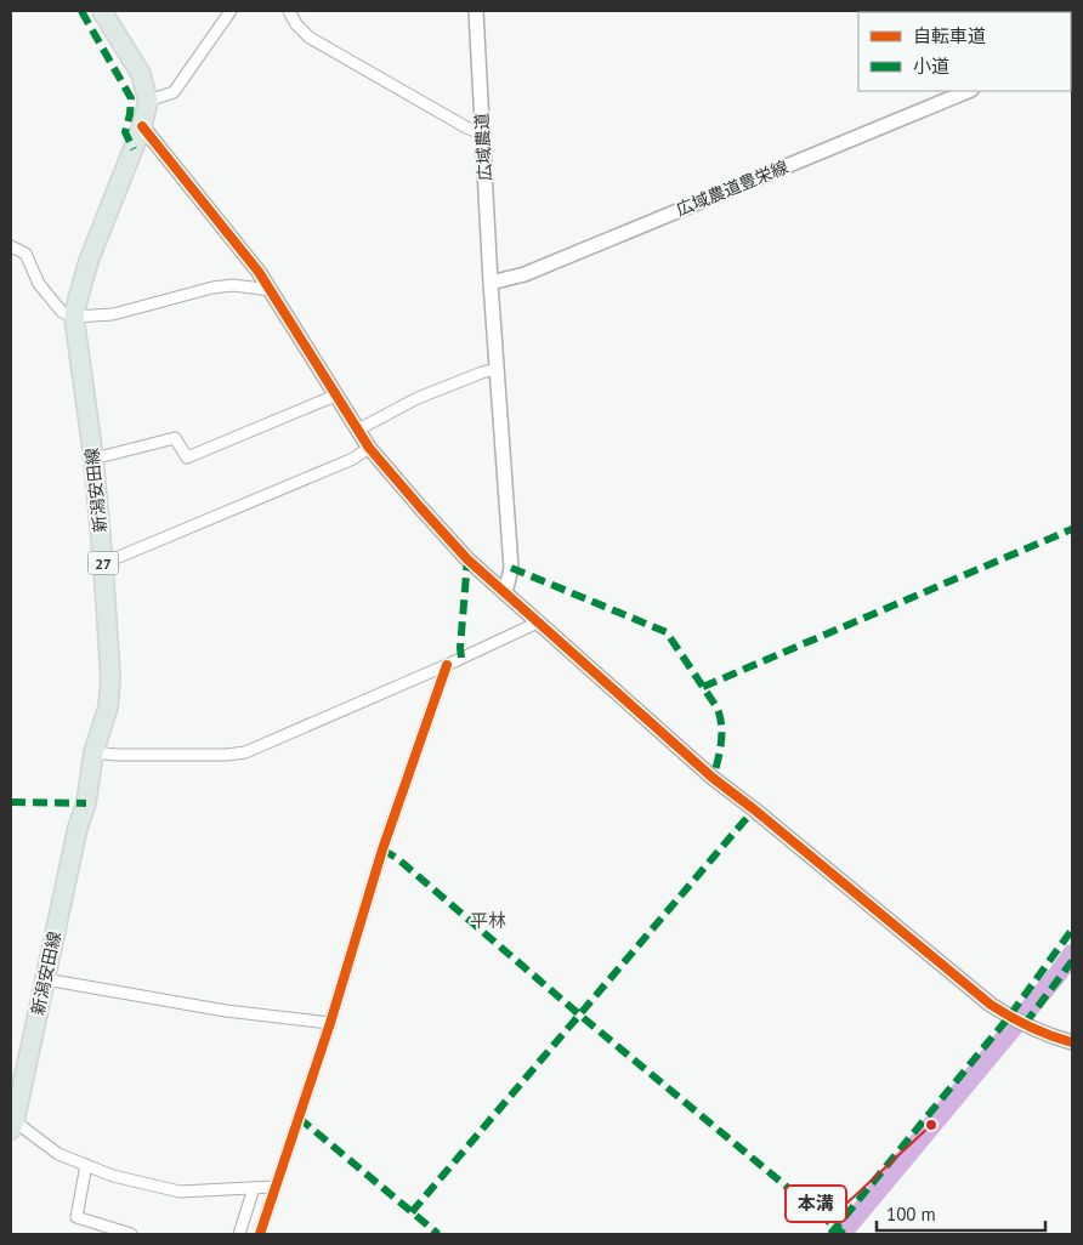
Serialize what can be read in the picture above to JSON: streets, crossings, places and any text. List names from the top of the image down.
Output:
{
  "streets": {
    "main road": ["新潟安田線", "27"],
    "street": ["広域農道", "広域農道豊栄線"]
  },
  "crossings": [
    ["広域農道", "広域農道豊栄線"]
  ],
  "districts": ["平林"],
  "places": ["本溝"],
  "legend": ["自転車道", "小道"],
  "scale_bar": "100 m"
}
